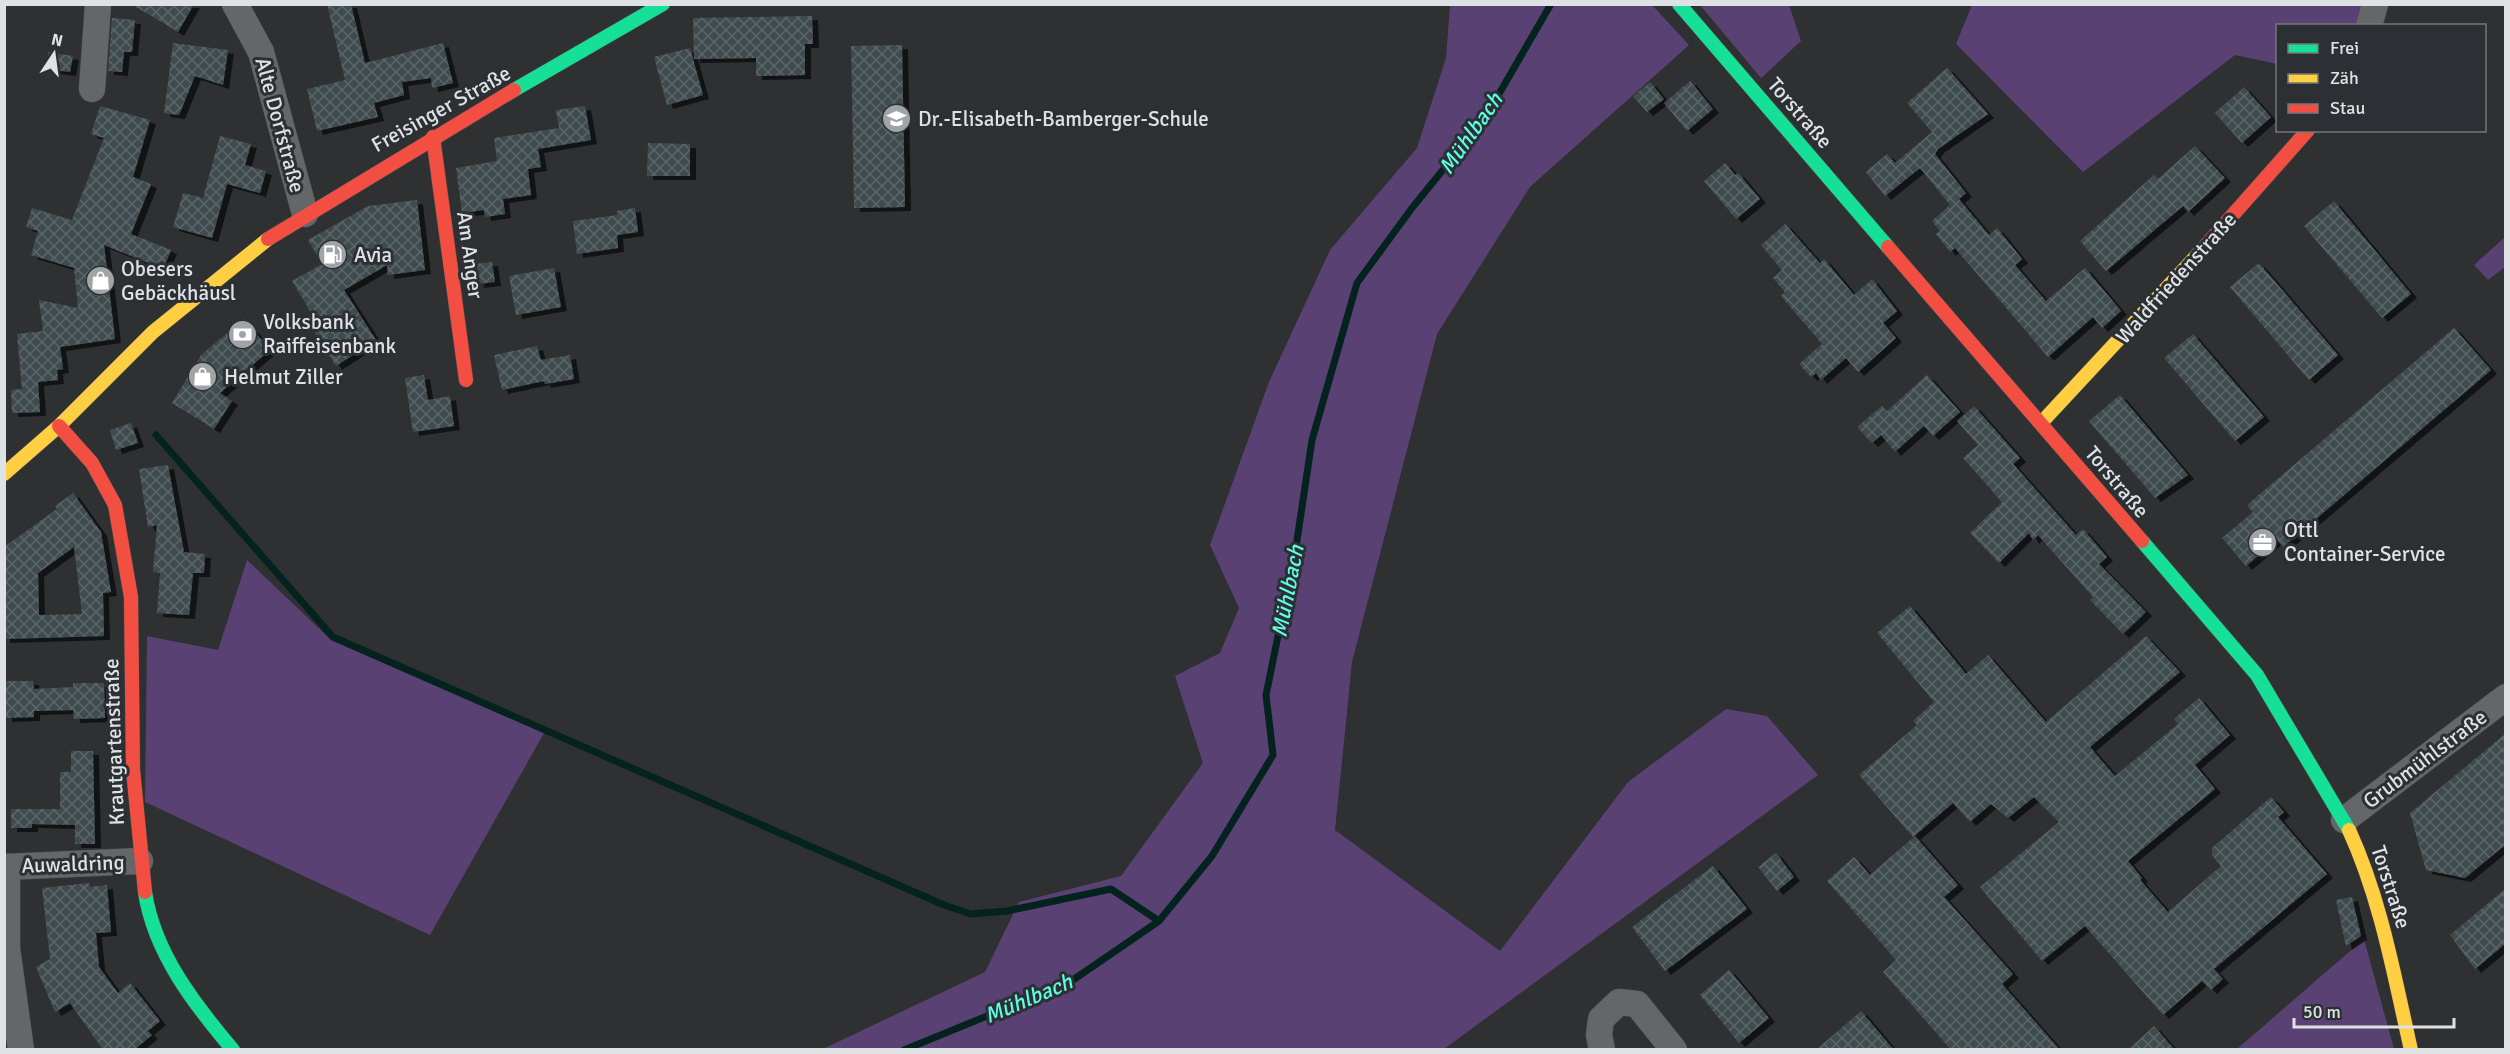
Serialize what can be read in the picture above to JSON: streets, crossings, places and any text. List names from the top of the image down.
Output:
{
  "streets": {
    "street": [
      "Freisinger Straße",
      "Torstraße",
      "Alte Dorfstraße",
      "Am Anger",
      "Waldfriedenstraße",
      "Krautgartenstraße",
      "Grubmühlstraße",
      "Auwaldring"
    ]
  },
  "crossings": [
    ["Freisinger Straße", "Alte Dorfstraße"],
    ["Freisinger Straße", "Am Anger"],
    ["Freisinger Straße", "Krautgartenstraße"],
    ["Torstraße", "Waldfriedenstraße"],
    ["Torstraße", "Grubmühlstraße"],
    ["Krautgartenstraße", "Auwaldring"]
  ],
  "water": ["Mühlbach"],
  "places": {
    "school or university": ["Dr.-Elisabeth-Bamberger-Schule"],
    "fuel station": ["Avia"],
    "shop": ["Obesers Gebäckhäusl", "Helmut Ziller"],
    "bank": ["Volksbank Raiffeisenbank"],
    "office": ["Ottl Container-Service"]
  },
  "legend": ["Frei", "Zäh", "Stau"],
  "scale_bar": "50 m",
  "north": "top"
}
